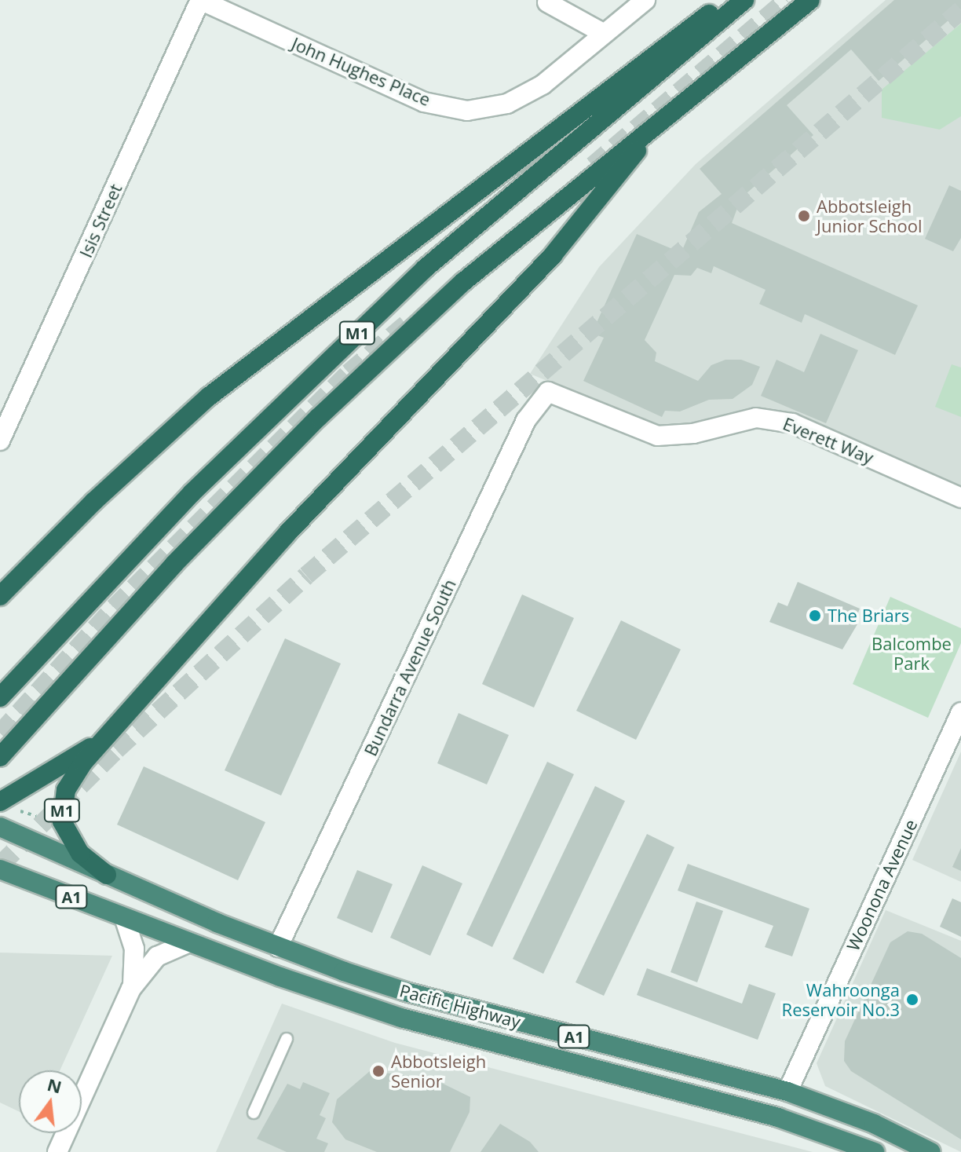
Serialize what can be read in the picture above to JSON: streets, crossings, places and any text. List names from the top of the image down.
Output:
{
  "streets": {
    "highway": ["M1", "A1", "Pacific Highway"],
    "street": [
      "John Hughes Place",
      "Isis Street",
      "Everett Way",
      "Bundarra Avenue South",
      "Woonona Avenue"
    ]
  },
  "crossings": [
    ["John Hughes Place", "Isis Street"],
    ["M1", "Pacific Highway"],
    ["Everett Way", "Bundarra Avenue South"],
    ["Bundarra Avenue South", "Pacific Highway"],
    ["Woonona Avenue", "Pacific Highway"]
  ],
  "parks": ["Balcombe Park"],
  "places": [
    "Abbotsleigh Junior School",
    "The Briars",
    "Wahroonga Reservoir No.3",
    "Abbotsleigh Senior"
  ],
  "north": "top"
}
